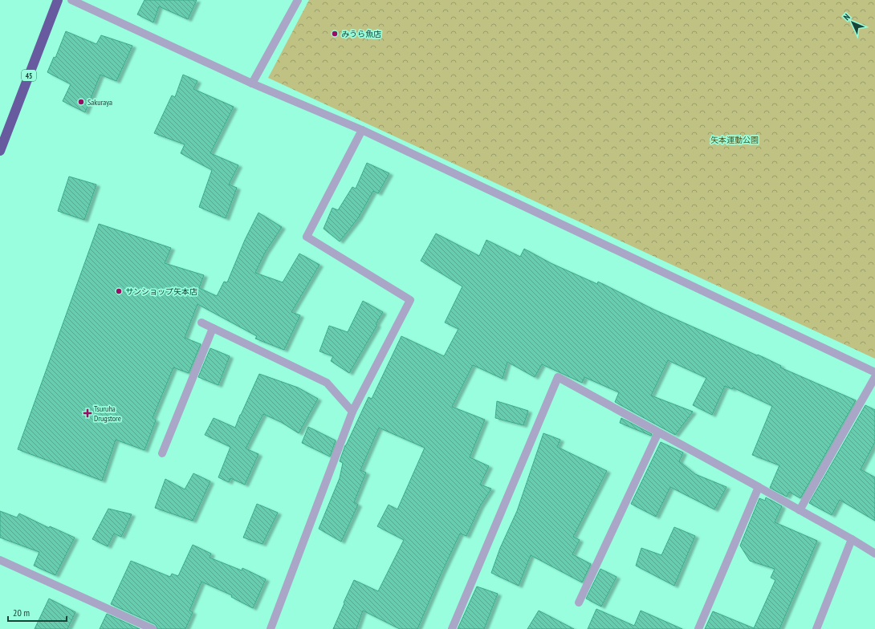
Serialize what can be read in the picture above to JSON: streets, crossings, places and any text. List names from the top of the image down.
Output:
{
  "streets": {
    "highway": ["45"]
  },
  "parks": ["矢本運動公園"],
  "places": {
    "other": ["みうら魚店", "Sakuraya", "サンショップ矢本店"],
    "health": ["Tsuruha Drugstore"]
  },
  "scale_bar": "20 m",
  "north": "top left"
}
